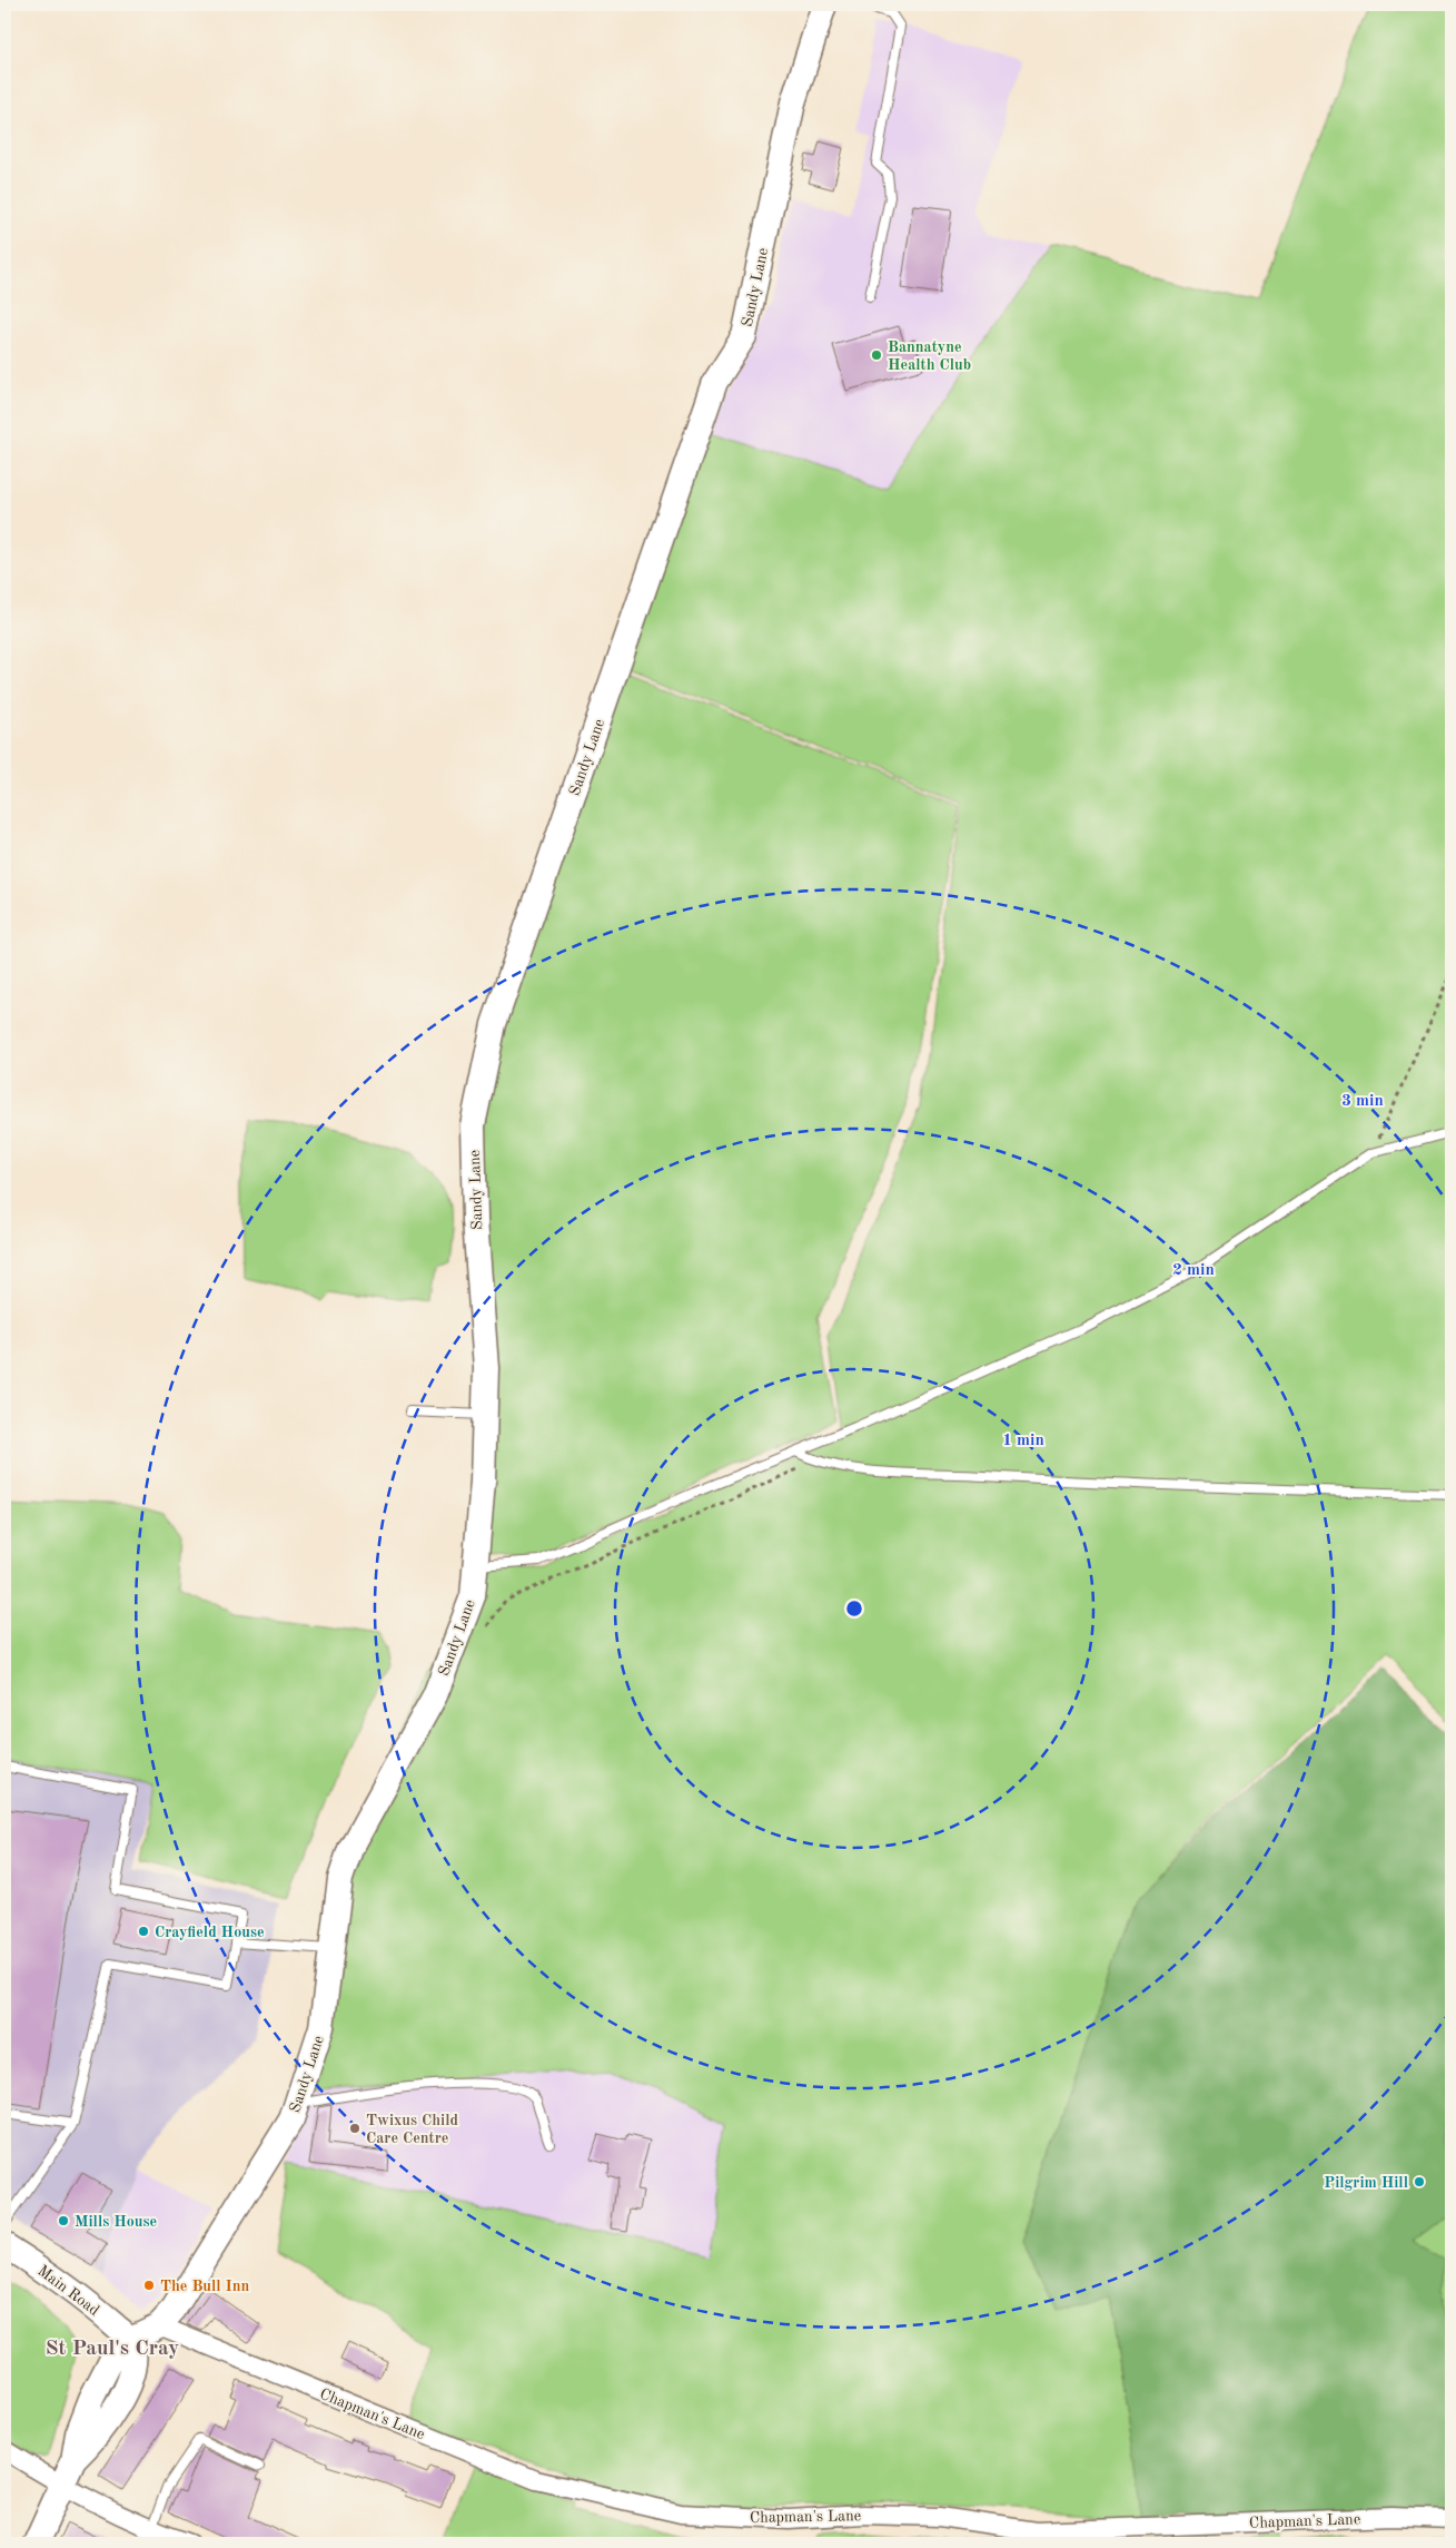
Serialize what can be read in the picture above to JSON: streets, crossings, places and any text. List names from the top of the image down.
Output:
{
  "streets": {
    "street": ["Sandy Lane", "Main Road", "Chapman's Lane"]
  },
  "crossings": [
    ["Sandy Lane", "Main Road"],
    ["Sandy Lane", "Chapman's Lane"]
  ],
  "districts": ["St Paul's Cray"],
  "places": [
    "Bannatyne Health Club",
    "Crayfield House",
    "Twixus Child Care Centre",
    "Pilgrim Hill",
    "Mills House",
    "The Bull Inn"
  ],
  "rings": ["3 min", "2 min", "1 min"]
}
